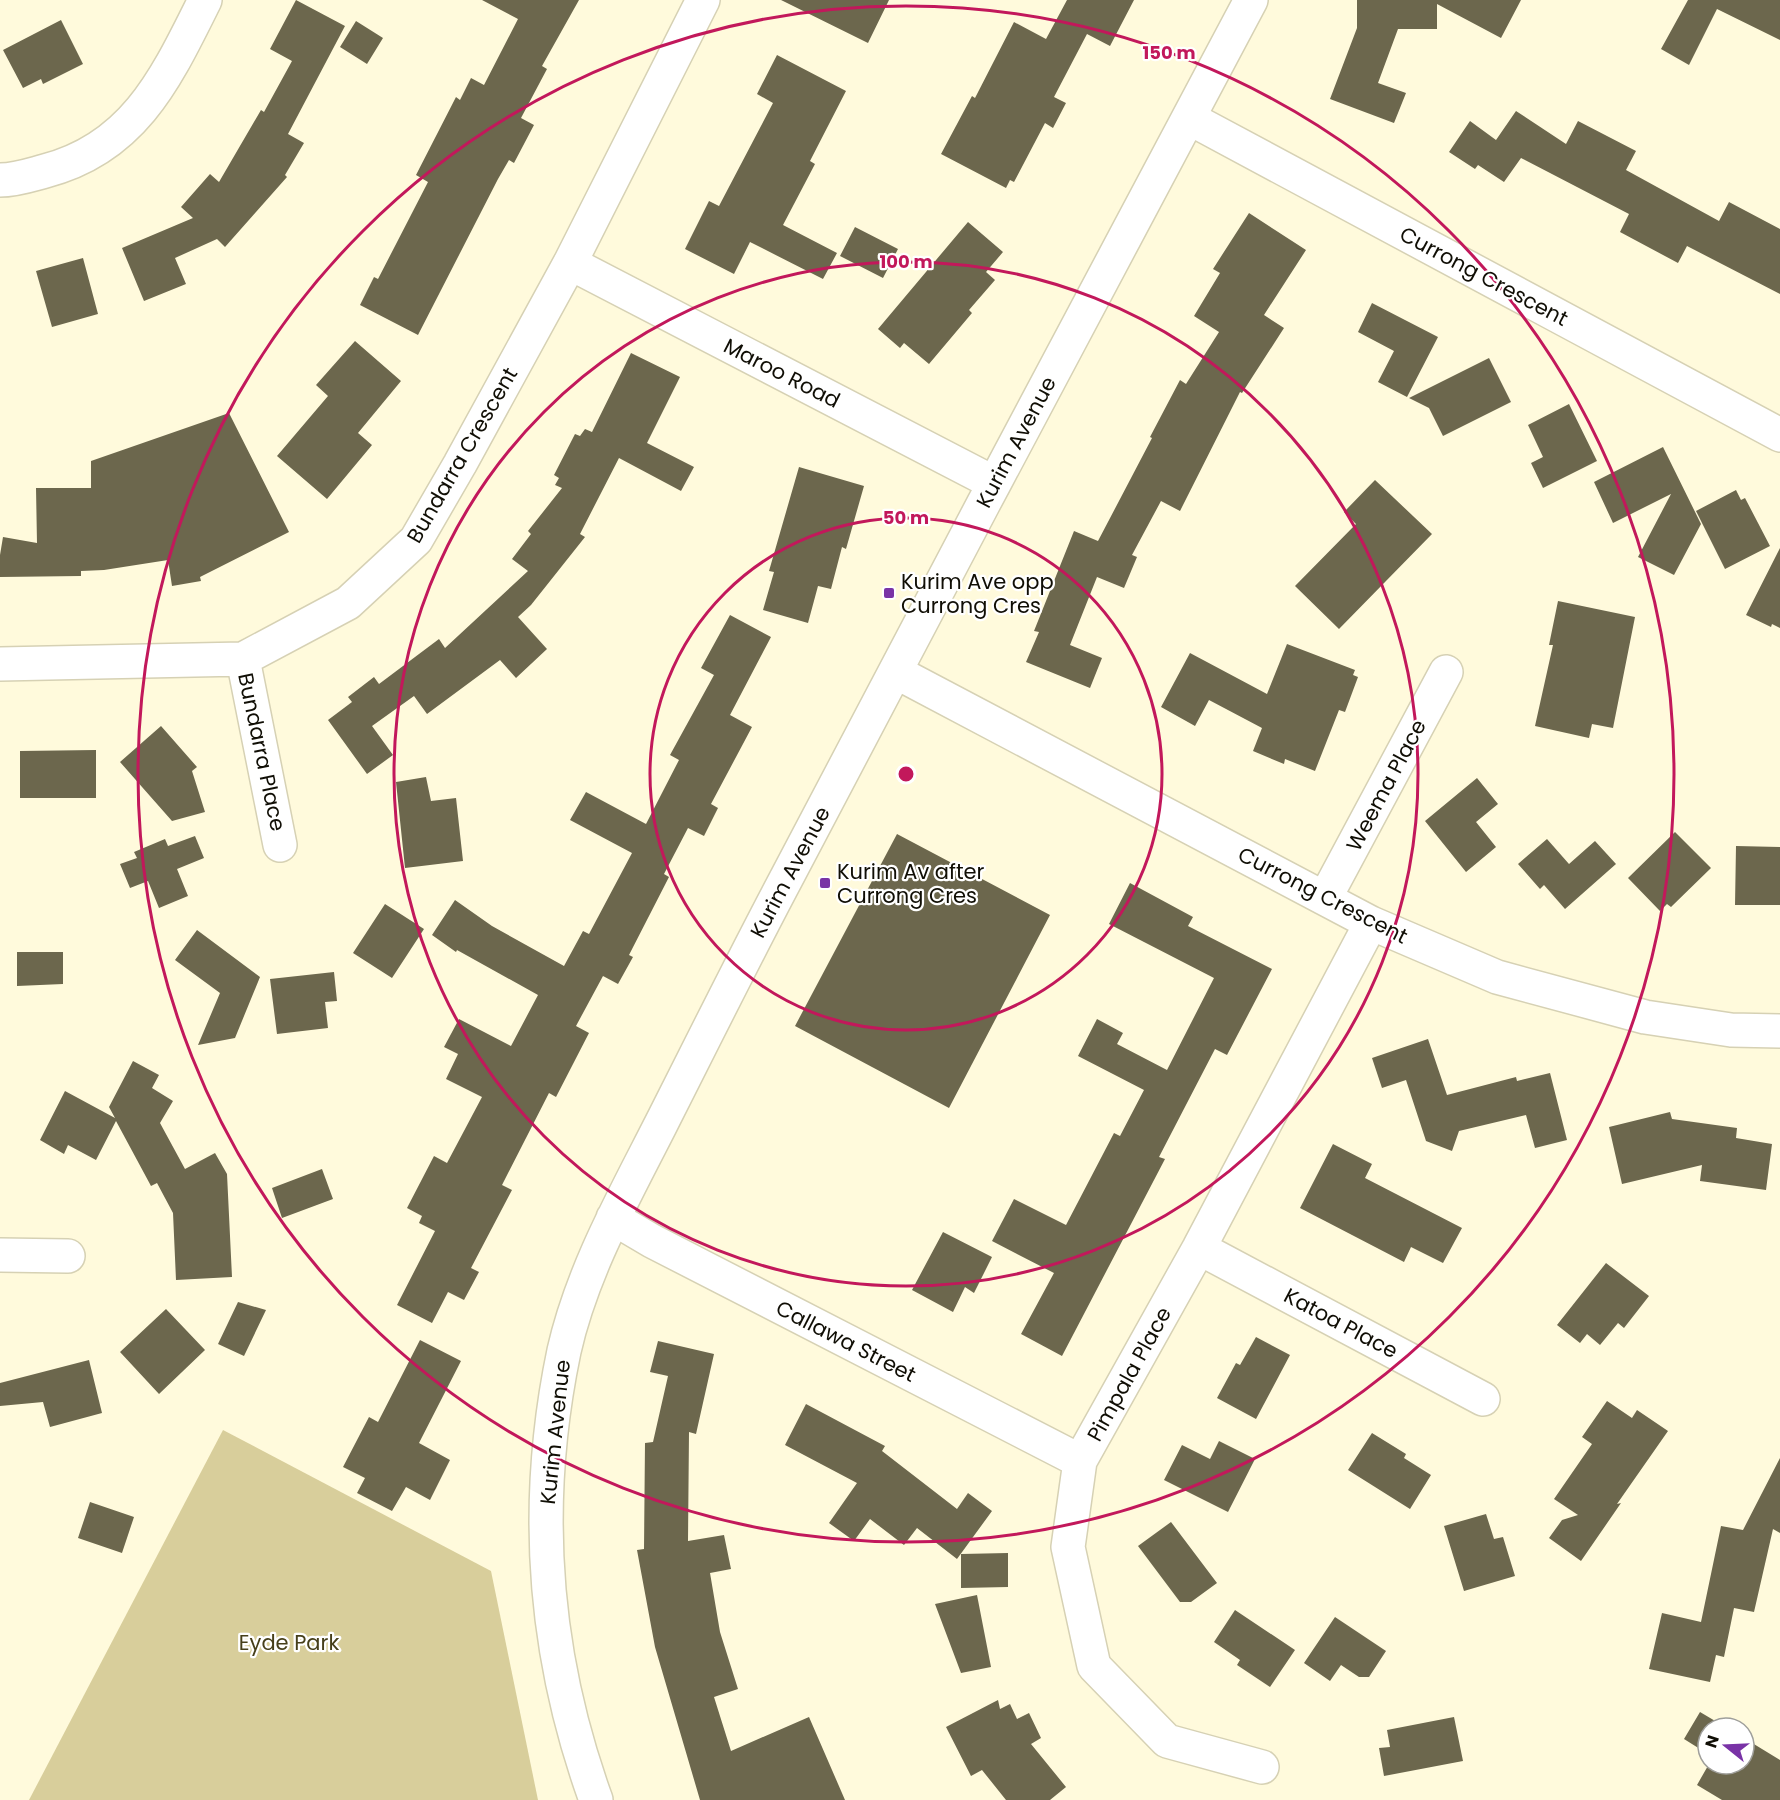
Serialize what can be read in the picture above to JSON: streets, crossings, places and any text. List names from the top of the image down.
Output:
{
  "streets": {
    "street": [
      "Currong Crescent",
      "Maroo Road",
      "Kurim Avenue",
      "Bundarra Crescent",
      "Bundarra Place",
      "Weema Place",
      "Katoa Place",
      "Callawa Street",
      "Pimpala Place"
    ]
  },
  "crossings": [
    ["Currong Crescent", "Kurim Avenue"],
    ["Currong Crescent", "Weema Place"],
    ["Currong Crescent", "Pimpala Place"],
    ["Maroo Road", "Kurim Avenue"],
    ["Maroo Road", "Bundarra Crescent"],
    ["Kurim Avenue", "Callawa Street"],
    ["Bundarra Crescent", "Bundarra Place"],
    ["Katoa Place", "Pimpala Place"],
    ["Callawa Street", "Pimpala Place"]
  ],
  "parks": ["Eyde Park"],
  "places": {
    "transit": ["Kurim Ave opp Currong Cres", "Kurim Av after Currong Cres"]
  },
  "north": "left",
  "rings": ["150 m", "100 m", "50 m"]
}
